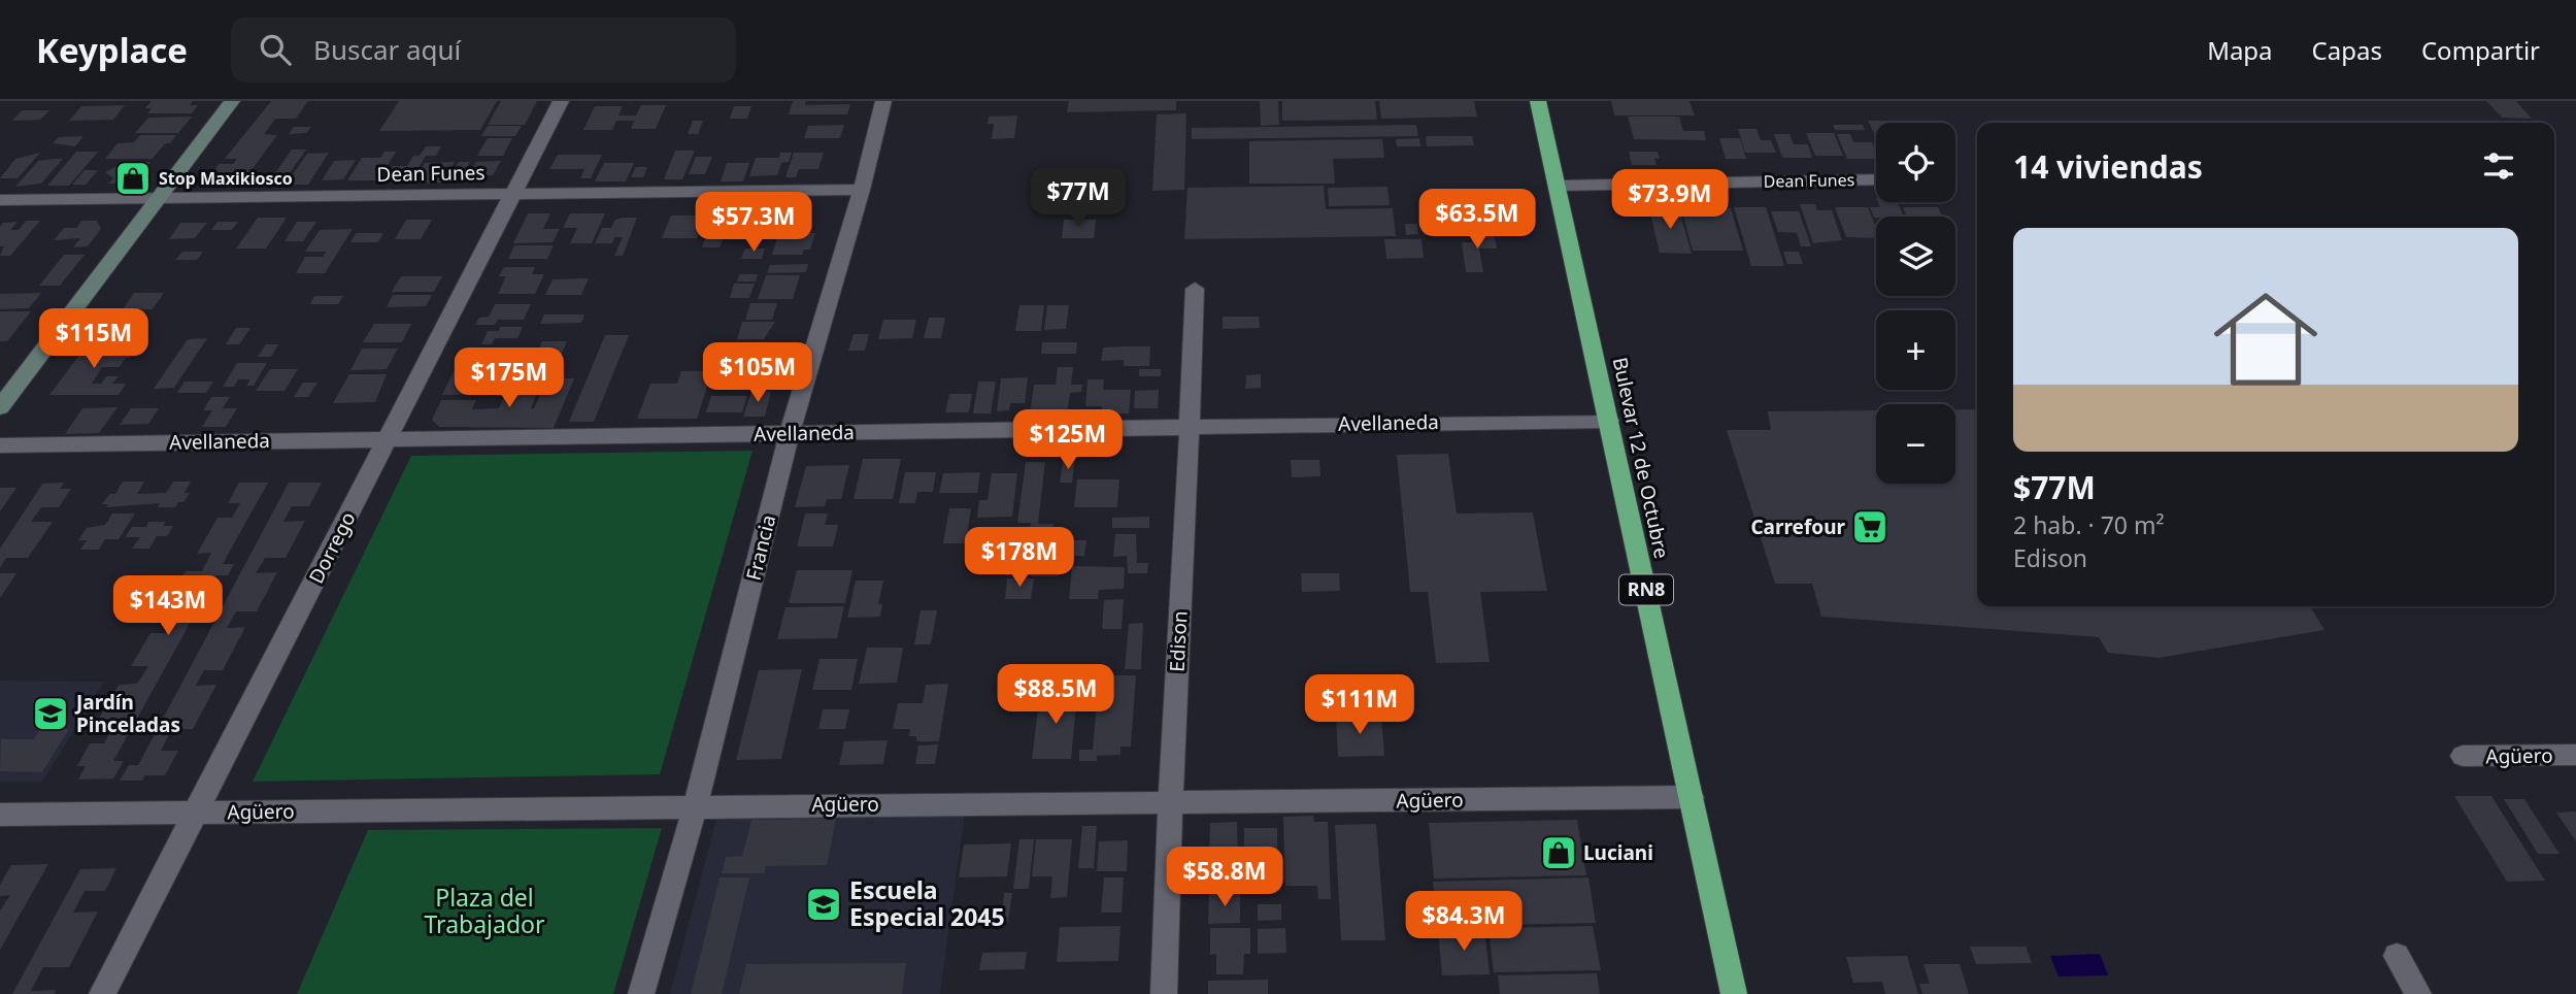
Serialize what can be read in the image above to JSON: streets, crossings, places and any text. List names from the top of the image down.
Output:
{
  "streets": {
    "highway": ["Bulevar 12 de Octubre", "RN8"],
    "street": [
      "Dean Funes",
      "Avellaneda",
      "Dorrego",
      "Francia",
      "Edison",
      "Agüero"
    ]
  },
  "crossings": [
    ["Dean Funes", "Bulevar 12 de Octubre"],
    ["Dean Funes", "Dorrego"],
    ["Dean Funes", "Francia"],
    ["Avellaneda", "Bulevar 12 de Octubre"],
    ["Avellaneda", "Dorrego"],
    ["Avellaneda", "Francia"],
    ["Avellaneda", "Edison"],
    ["Bulevar 12 de Octubre", "Agüero"],
    ["Dorrego", "Agüero"],
    ["Francia", "Agüero"],
    ["Edison", "Agüero"]
  ],
  "parks": ["Plaza del Trabajador"],
  "places": {
    "shop": ["Stop Maxikiosco", "Luciani"],
    "supermarket": ["Carrefour"],
    "school or university": ["Jardín Pinceladas", "Escuela Especial 2045"]
  },
  "page": {
    "header": "Keyplace",
    "search": "Buscar aquí",
    "nav": ["Mapa", "Capas", "Compartir"],
    "map_buttons": ["+", "−"],
    "heading": "14 viviendas",
    "price": [
      "$77M",
      "$73.9M",
      "$63.5M",
      "$57.3M",
      "$115M",
      "$105M",
      "$175M",
      "$125M",
      "$178M",
      "$143M",
      "$88.5M",
      "$111M",
      "$58.8M",
      "$84.3M"
    ],
    "list": [
      {
        "name": "$77M",
        "note": "2 hab. · 70 m² · Edison"
      }
    ]
  }
}
